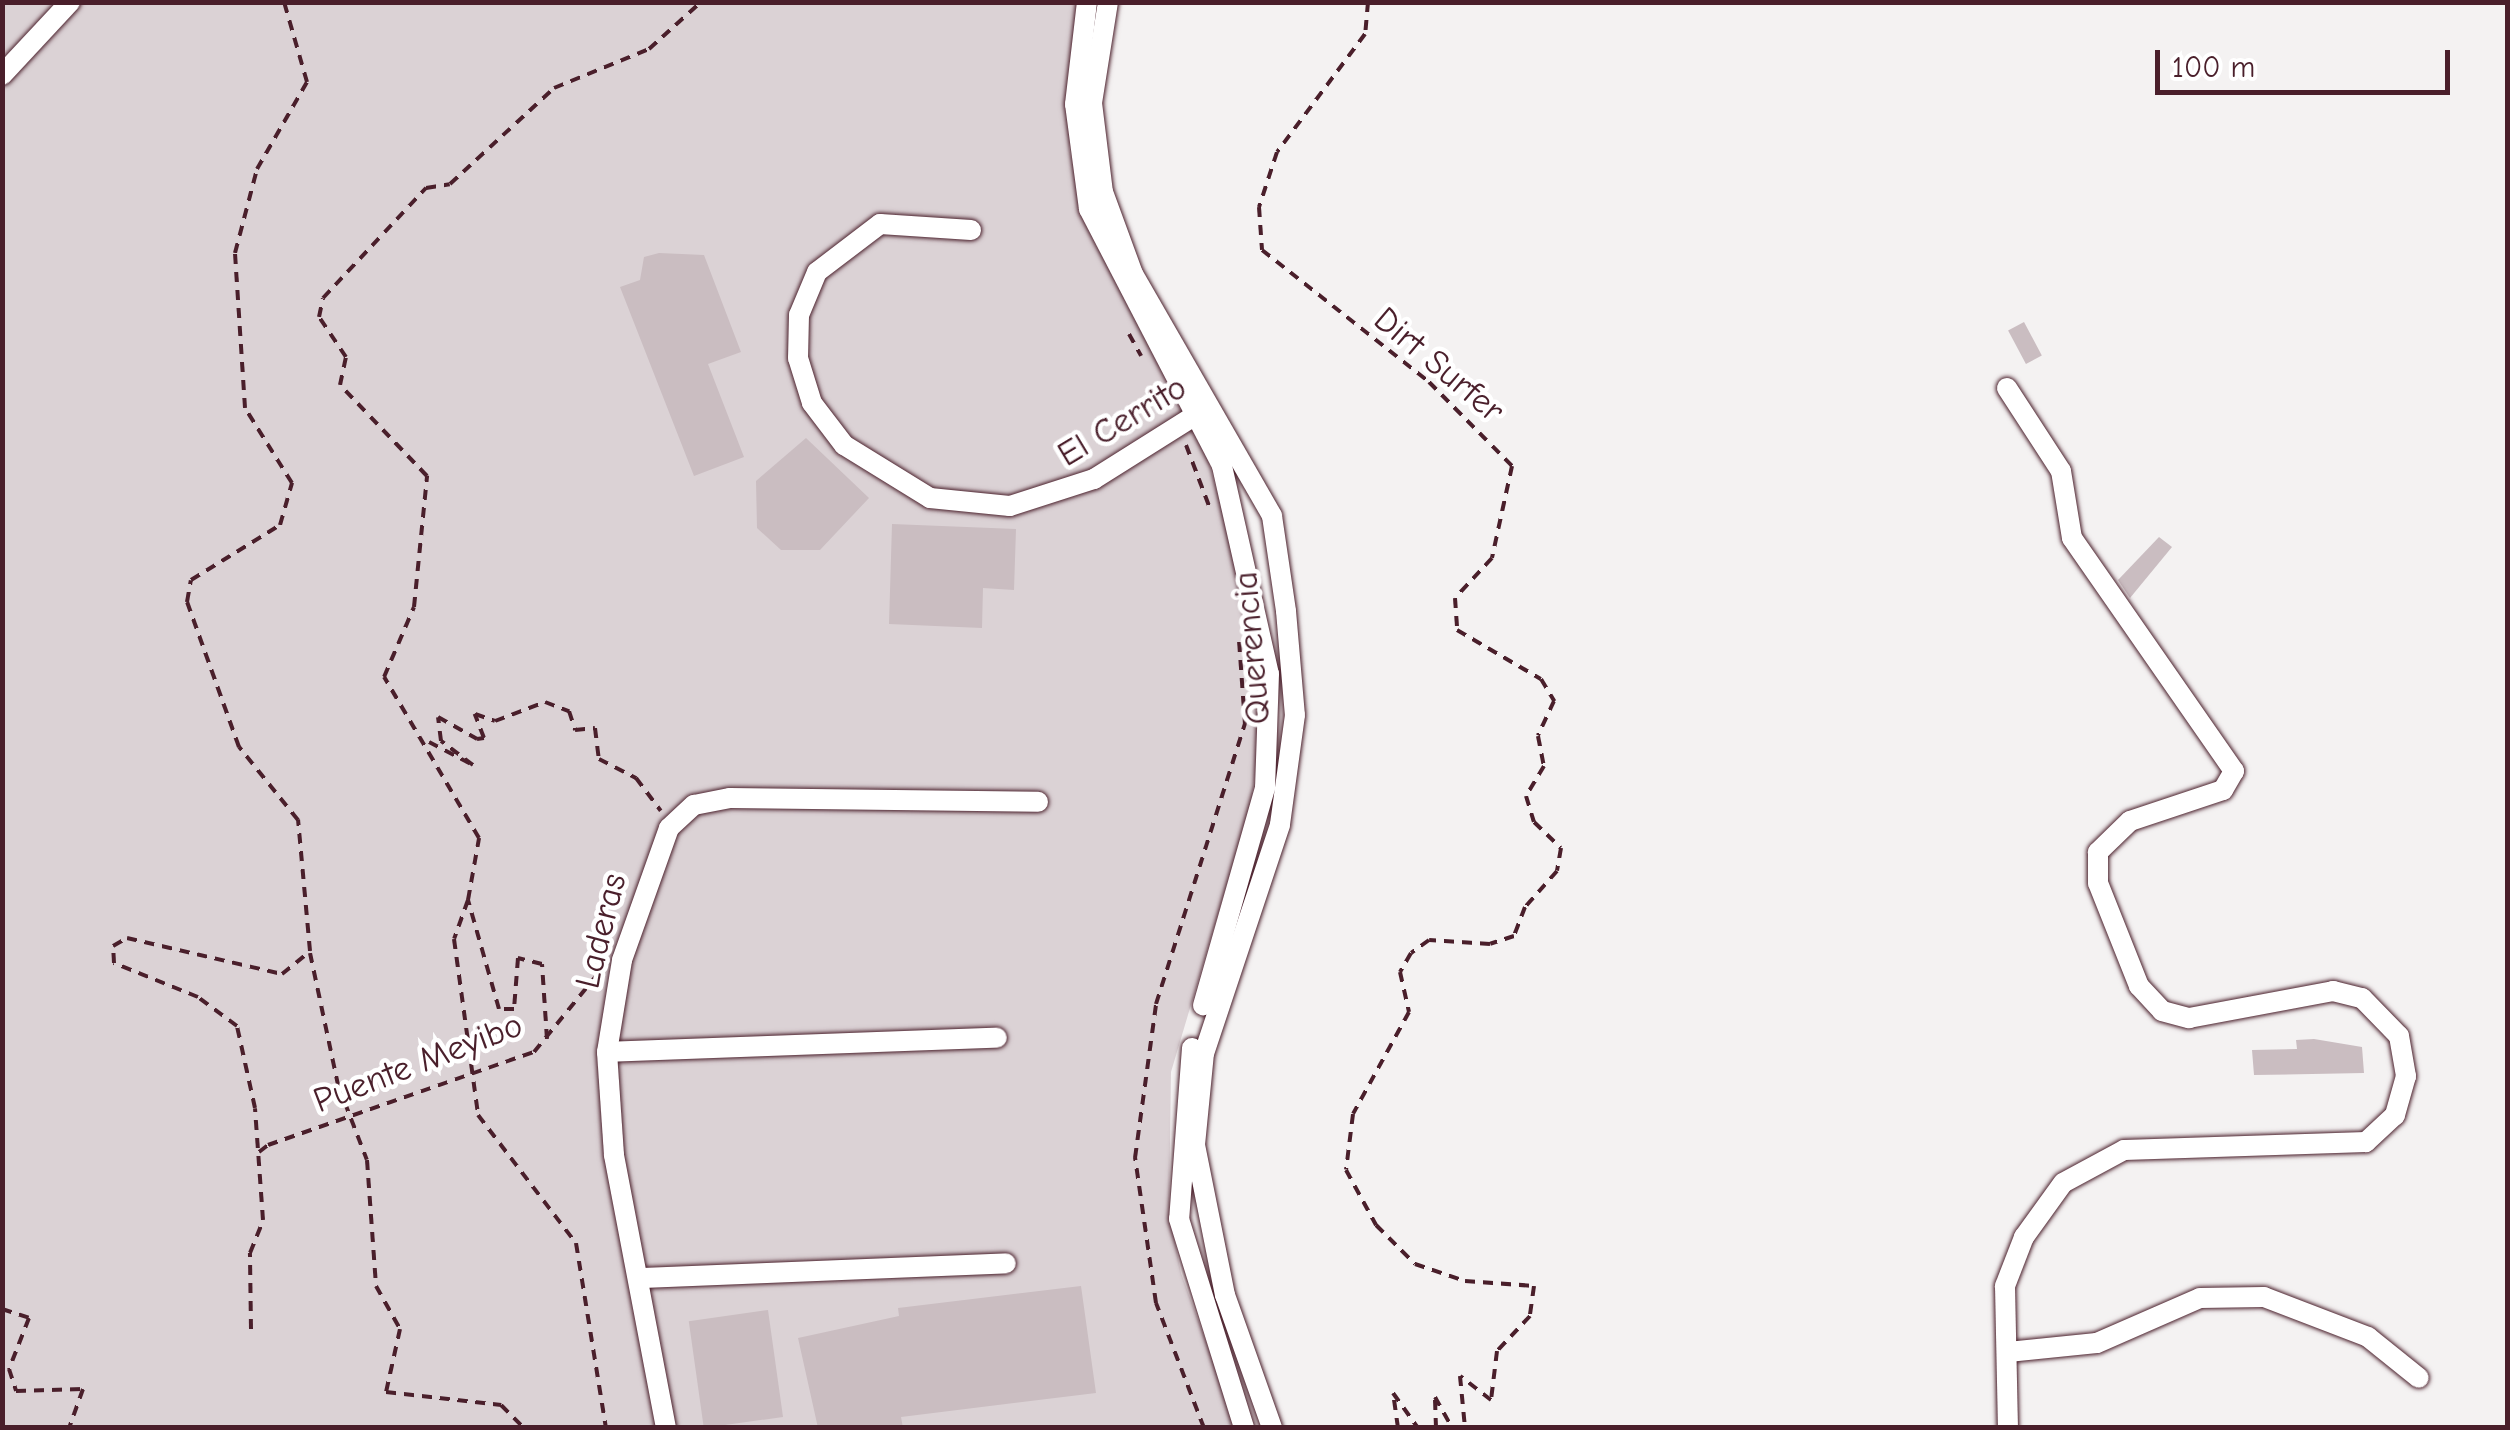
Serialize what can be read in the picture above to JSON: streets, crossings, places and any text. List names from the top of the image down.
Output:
{
  "streets": {
    "street": ["El Cerrito", "Querencia", "Laderas"],
    "path": ["Dirt Surfer", "Puente Meyibo"]
  },
  "crossings": [
    ["El Cerrito", "Querencia"],
    ["Laderas", "Puente Meyibo"]
  ],
  "scale_bar": "100 m"
}
